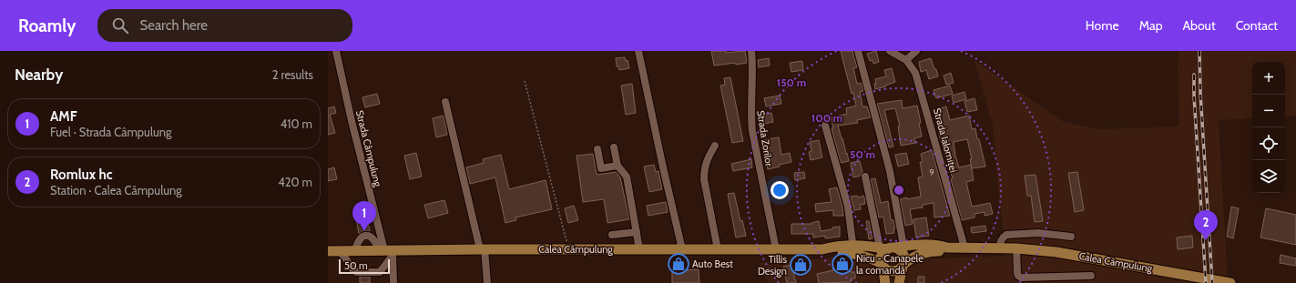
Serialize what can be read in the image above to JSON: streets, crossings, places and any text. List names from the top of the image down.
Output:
{
  "streets": {
    "main road": ["Calea Câmpulung"],
    "street": ["Strada Zorilor", "Strada Ialomiței", "Strada Câmpulung"]
  },
  "crossings": [
    ["Strada Zorilor", "Calea Câmpulung"],
    ["Strada Ialomiței", "Calea Câmpulung"],
    ["Strada Câmpulung", "Calea Câmpulung"]
  ],
  "places": {
    "shop": ["Auto Best", "Nicu - Canapele la comandă", "Tillis Design"]
  },
  "house_numbers": ["9"],
  "scale_bar": "50 m",
  "page": {
    "header": "Roamly",
    "search": "Search here",
    "nav": [
      "Home",
      "Map",
      "About",
      "Contact"
    ],
    "heading": ["Nearby", "2 results"],
    "map_buttons": ["+", "−"],
    "list": [
      {
        "mark": "1",
        "name": "AMF",
        "note": "Fuel · Strada Câmpulung",
        "value": "410 m"
      },
      {
        "mark": "2",
        "name": "Romlux hc",
        "note": "Station · Calea Câmpulung",
        "value": "420 m"
      }
    ],
    "pins": ["1", "2"],
    "scale": "50 m"
  },
  "rings": ["150 m", "100 m", "50 m"]
}
